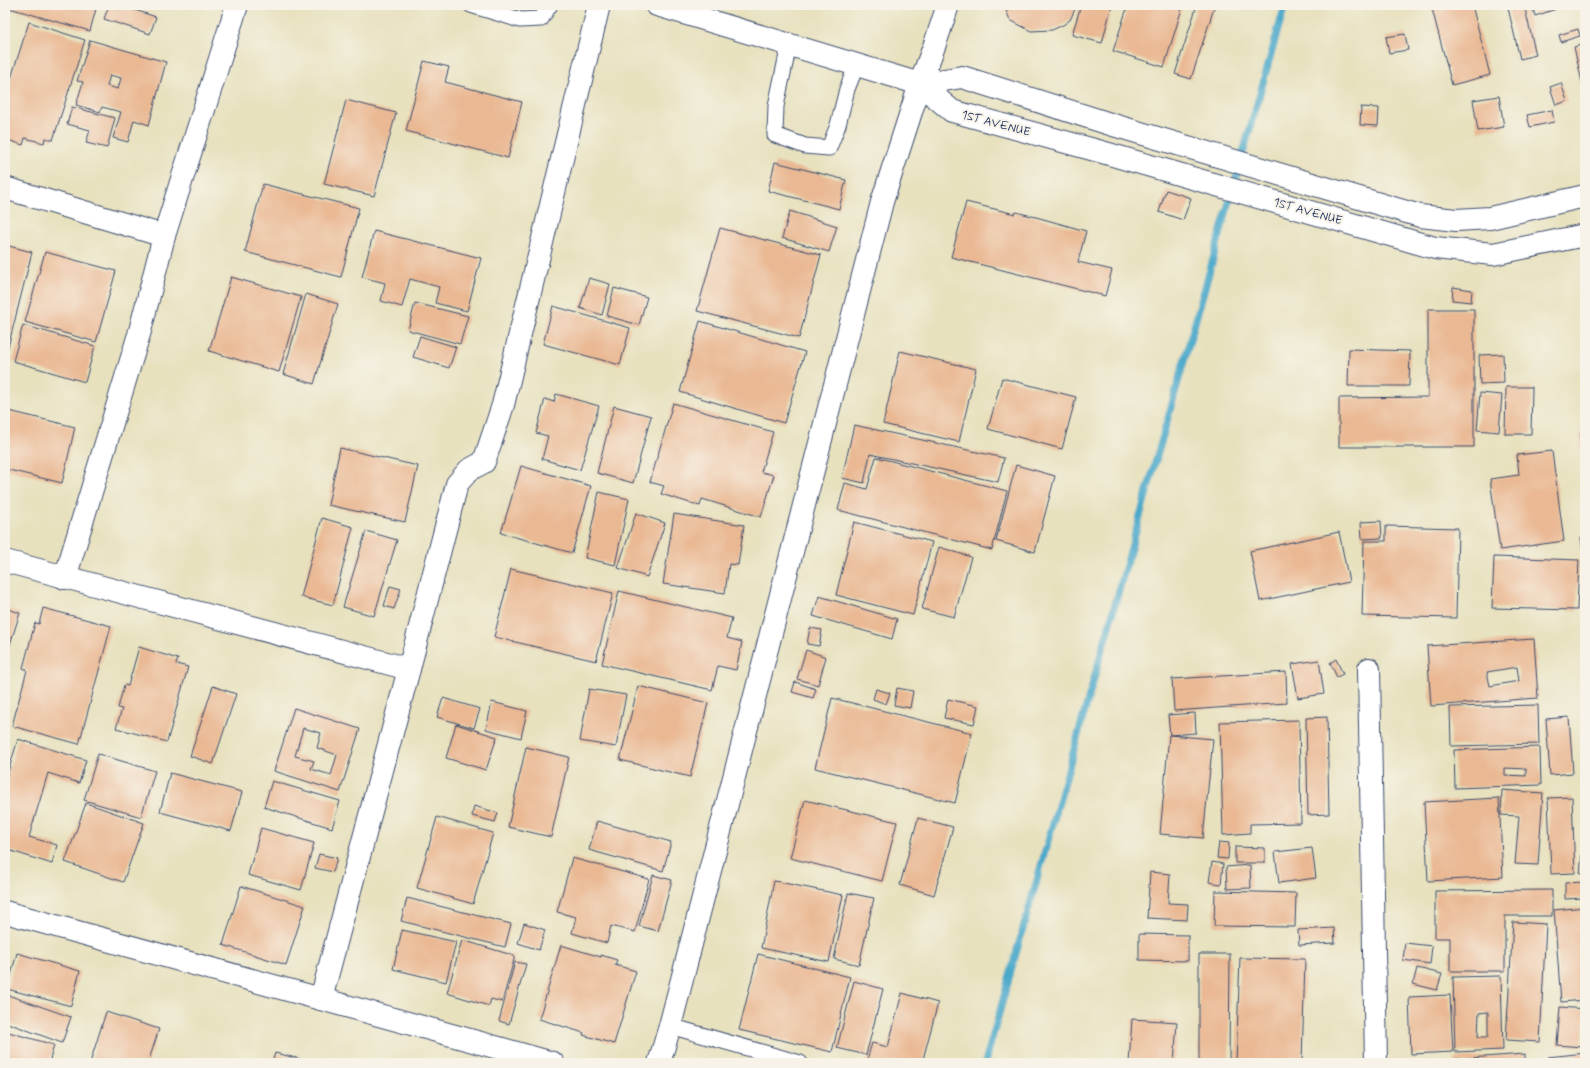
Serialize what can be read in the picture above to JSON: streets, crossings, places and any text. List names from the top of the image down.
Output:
{
  "streets": {
    "street": ["1ST AVENUE"]
  }
}
